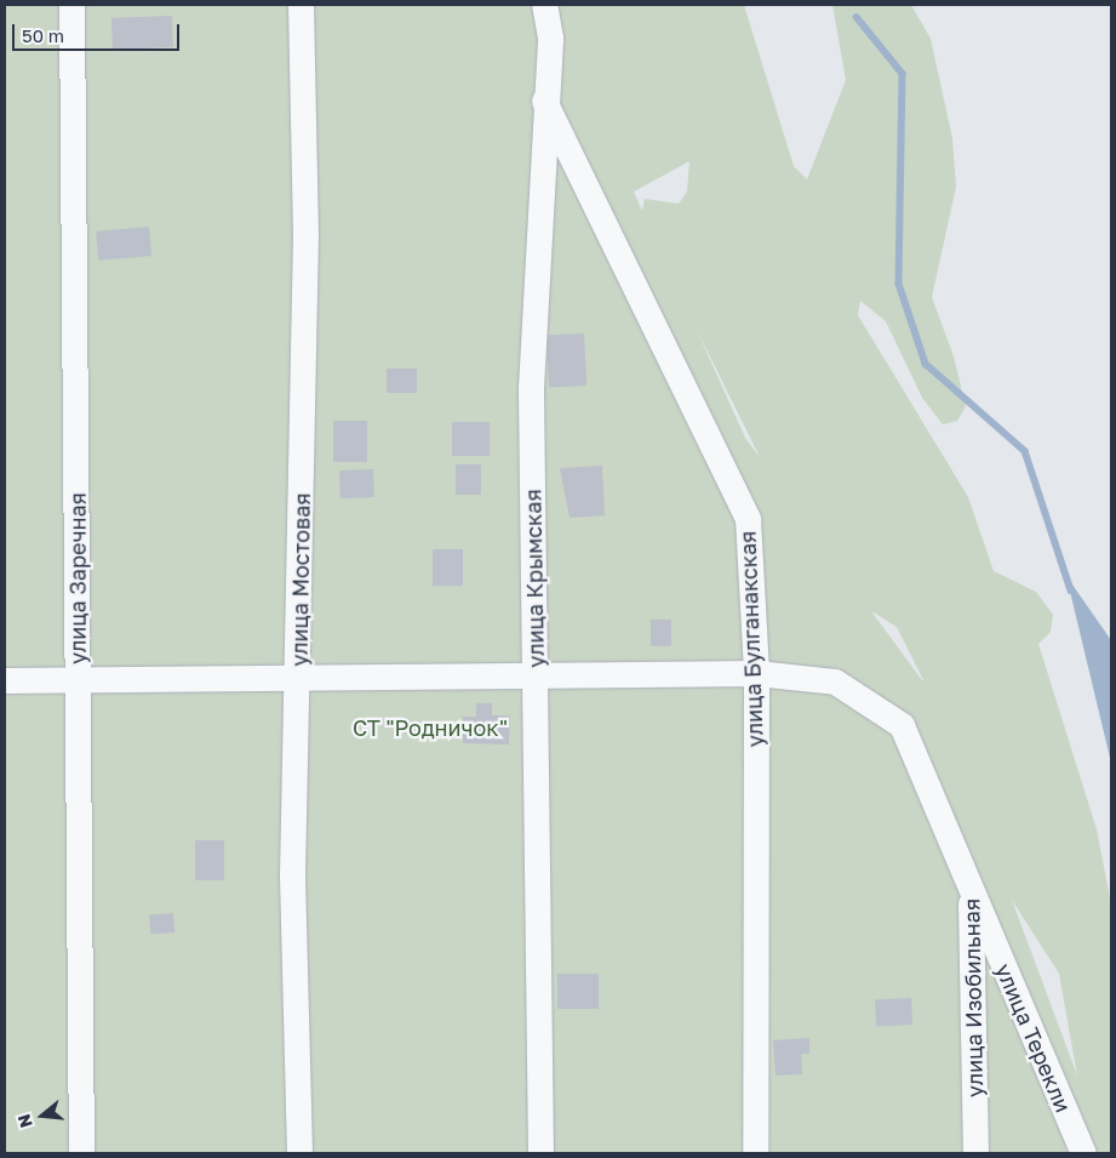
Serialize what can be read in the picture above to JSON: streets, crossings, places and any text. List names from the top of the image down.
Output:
{
  "streets": {
    "street": [
      "улица Заречная",
      "улица Крымская",
      "улица Мостовая",
      "улица Булганакская",
      "улица Изобильная",
      "улица Терекли"
    ]
  },
  "crossings": [
    ["улица Заречная", "улица Изобильная"],
    ["улица Крымская", "улица Булганакская"],
    ["улица Крымская", "улица Изобильная"],
    ["улица Мостовая", "улица Изобильная"],
    ["улица Булганакская", "улица Изобильная"],
    ["улица Изобильная", "улица Терекли"]
  ],
  "parks": ["СТ \"Родничок\""],
  "scale_bar": "50 m",
  "north": "left"
}
